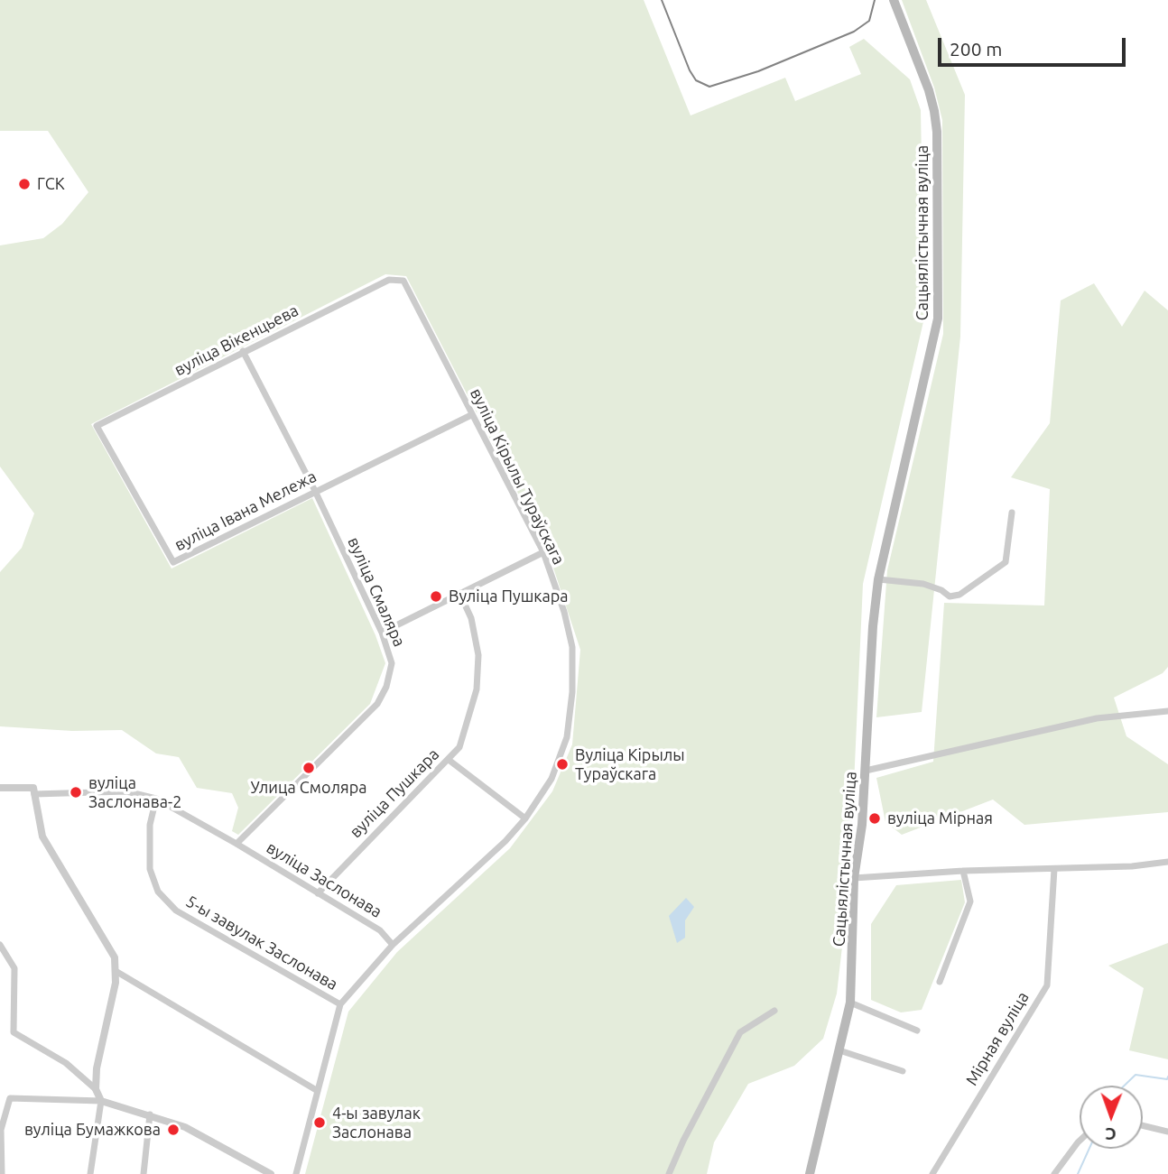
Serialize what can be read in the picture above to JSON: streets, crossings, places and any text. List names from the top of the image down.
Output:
{
  "streets": {
    "main road": ["Сацыялістычная вуліца"],
    "street": [
      "вуліца Вікенцьева",
      "вуліца Кірылы Тураўскага",
      "вуліца Івана Мележа",
      "вуліца Смаляра",
      "вуліца Пушкара",
      "вуліца Заслонава",
      "5-ы завулак Заслонава",
      "Мірная вуліца"
    ]
  },
  "crossings": [
    ["вуліца Вікенцьева", "вуліца Кірылы Тураўскага"],
    ["вуліца Вікенцьева", "вуліца Івана Мележа"],
    ["вуліца Вікенцьева", "вуліца Смаляра"],
    ["вуліца Кірылы Тураўскага", "вуліца Івана Мележа"],
    ["вуліца Кірылы Тураўскага", "вуліца Заслонава"],
    ["вуліца Івана Мележа", "вуліца Смаляра"],
    ["вуліца Смаляра", "вуліца Заслонава"],
    ["вуліца Пушкара", "вуліца Заслонава"],
    ["вуліца Заслонава", "5-ы завулак Заслонава"]
  ],
  "places": [
    "ГСК",
    "Вуліца Пушкара",
    "Вуліца Кірылы Тураўскага",
    "Улица Смоляра",
    "вуліца Заслонава-2",
    "вуліца Мірная",
    "4-ы завулак Заслонава",
    "вуліца Бумажкова"
  ],
  "scale_bar": "200 m",
  "north": "bottom"
}
